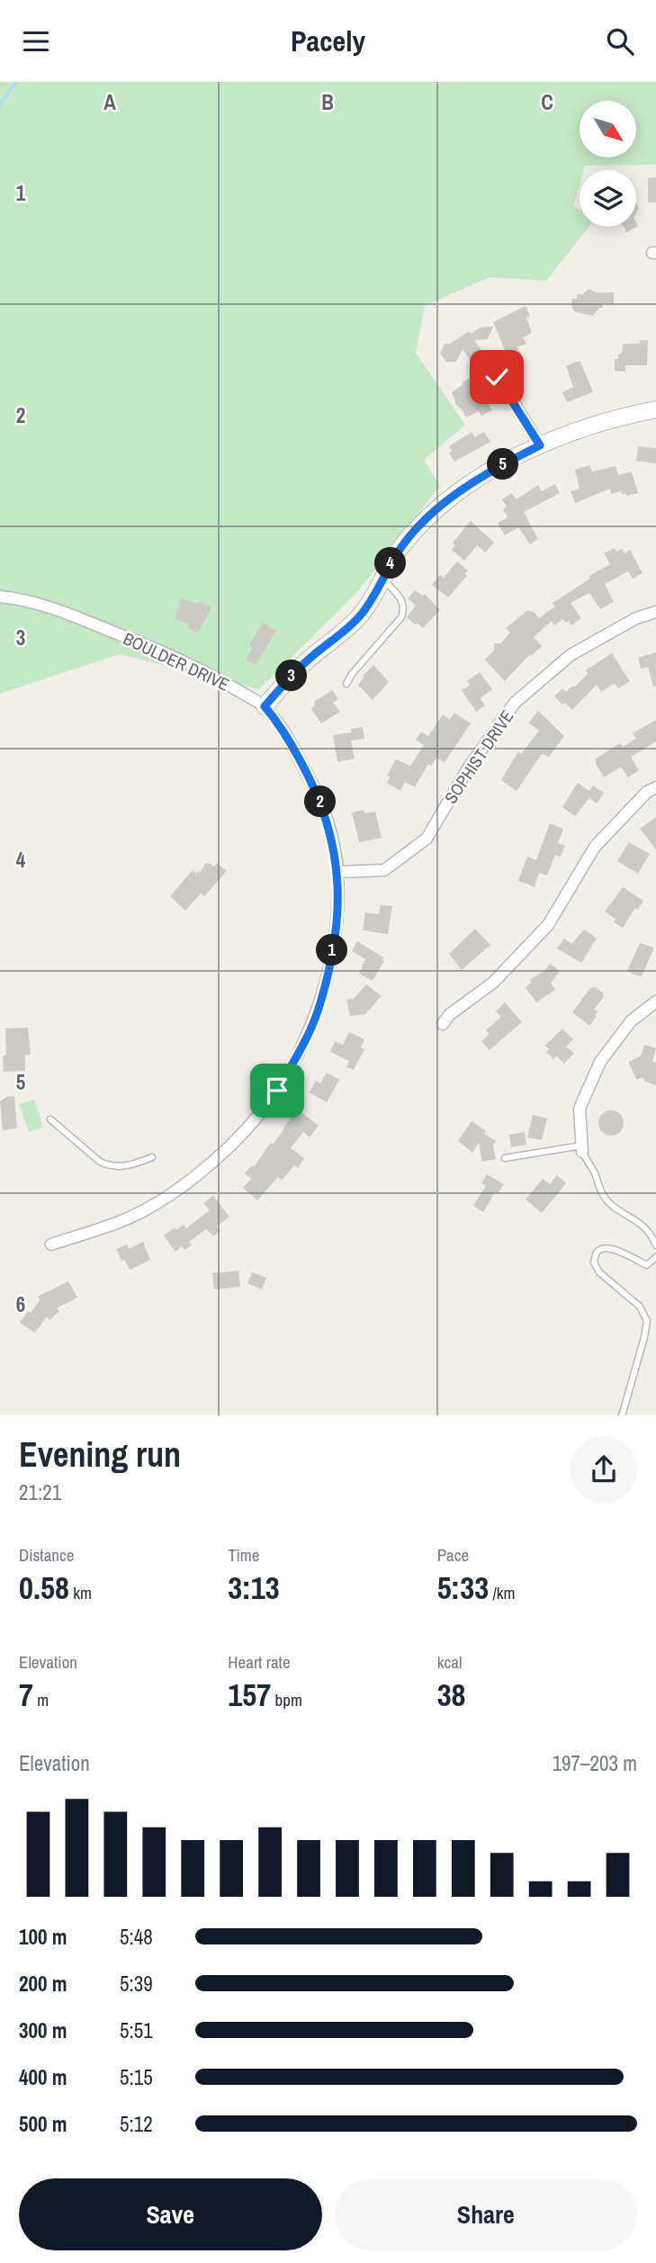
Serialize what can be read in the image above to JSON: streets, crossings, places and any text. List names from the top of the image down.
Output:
{
  "streets": {
    "street": ["BOULDER DRIVE", "SOPHIST DRIVE"]
  },
  "crossings": [
    ["BOULDER DRIVE", "SOPHIST DRIVE"]
  ],
  "north": "bottom right",
  "page": {
    "header": "Pacely",
    "pins": [
      "5",
      "4",
      "3",
      "2",
      "1"
    ],
    "heading": ["Evening run", "21:21"],
    "stats": [
      ["Distance", "0.58 km"],
      ["Time", "3:13"],
      ["Pace", "5:33 /km"],
      ["Elevation", "7 m"],
      ["Heart rate", "157 bpm"],
      ["kcal", "38"]
    ],
    "chart": ["Elevation", "197–203 m"],
    "list": [
      {
        "name": "100 m",
        "note": "5:48"
      },
      {
        "name": "200 m",
        "note": "5:39"
      },
      {
        "name": "300 m",
        "note": "5:51"
      },
      {
        "name": "400 m",
        "note": "5:15"
      },
      {
        "name": "500 m",
        "note": "5:12"
      }
    ],
    "buttons": ["Save", "Share"]
  },
  "grid": {
    "columns": ["A", "B", "C"],
    "rows": [
      "1",
      "2",
      "3",
      "4",
      "5",
      "6"
    ]
  }
}
